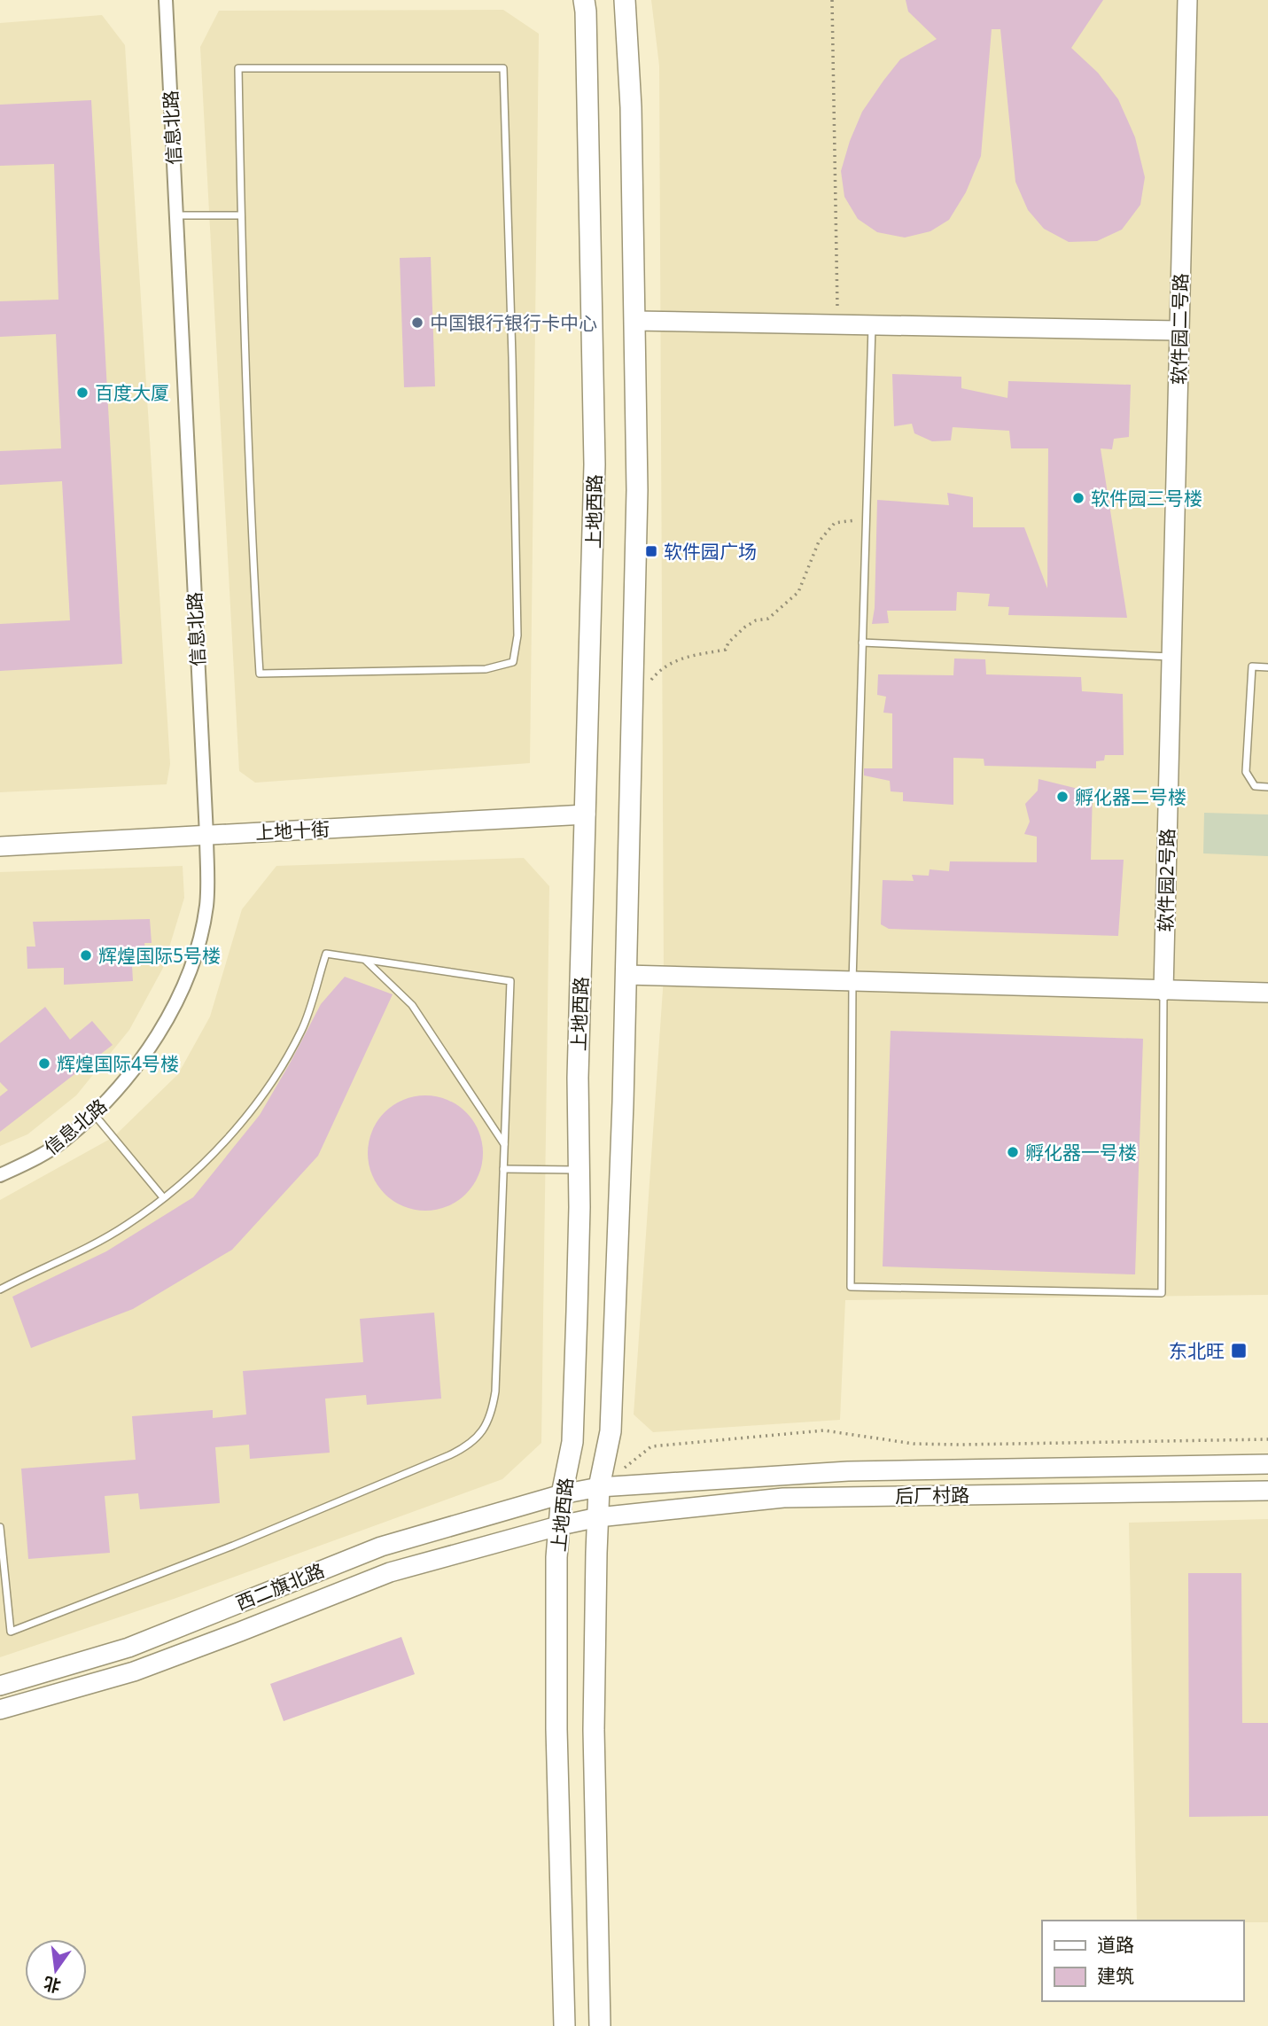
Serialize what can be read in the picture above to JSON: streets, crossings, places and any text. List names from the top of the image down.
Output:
{
  "streets": {
    "main road": ["上地西路"],
    "street": [
      "信息北路",
      "软件园二号路",
      "上地十街",
      "软件园2号路",
      "后厂村路",
      "西二旗北路"
    ]
  },
  "crossings": [
    ["信息北路", "上地十街"],
    ["软件园二号路", "软件园2号路"],
    ["上地西路", "上地十街"],
    ["上地西路", "后厂村路"],
    ["上地西路", "西二旗北路"],
    ["后厂村路", "西二旗北路"]
  ],
  "places": {
    "other": [
      "中国银行银行卡中心",
      "百度大厦",
      "软件园三号楼",
      "孵化器二号楼",
      "辉煌国际5号楼",
      "辉煌国际4号楼",
      "孵化器一号楼"
    ],
    "transit": ["软件园广场", "东北旺"]
  },
  "legend": ["道路", "建筑"],
  "north": "bottom"
}
